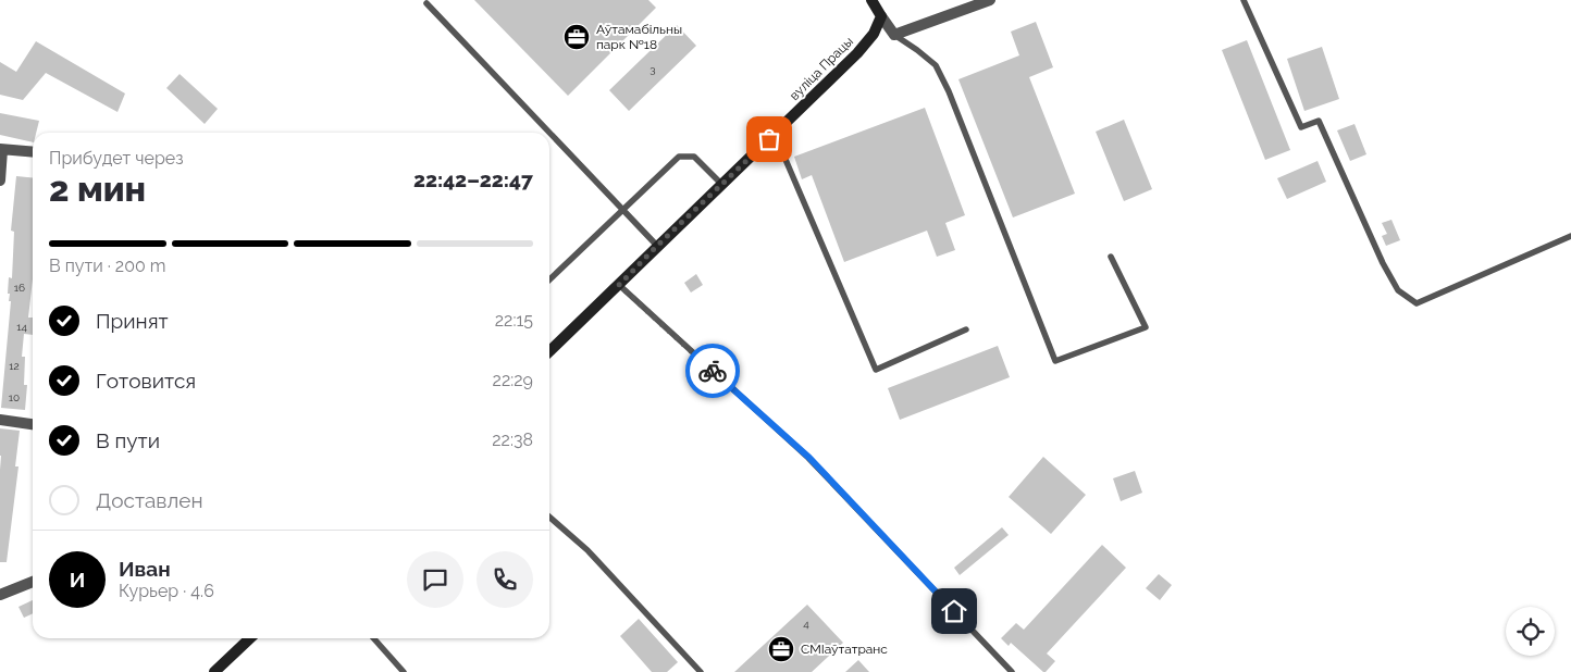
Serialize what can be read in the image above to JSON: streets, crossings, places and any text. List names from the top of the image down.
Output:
{
  "streets": {
    "street": ["вуліца Працы"]
  },
  "places": {
    "office": ["Аўтамабільны парк №18", "СМІаўтатранс"]
  },
  "house_numbers": [
    "3",
    "16",
    "14",
    "12",
    "10",
    "4"
  ],
  "page": {
    "heading": ["2 мин", "Прибудет через", "22:42–22:47"],
    "panel": ["Иван", "Курьер · 4.6"],
    "bar": "В пути · 200 m",
    "list": [
      ["Принят", "22:15"],
      ["Готовится", "22:29"],
      ["В пути", "22:38"],
      "Доставлен"
    ],
    "round": "И"
  }
}
